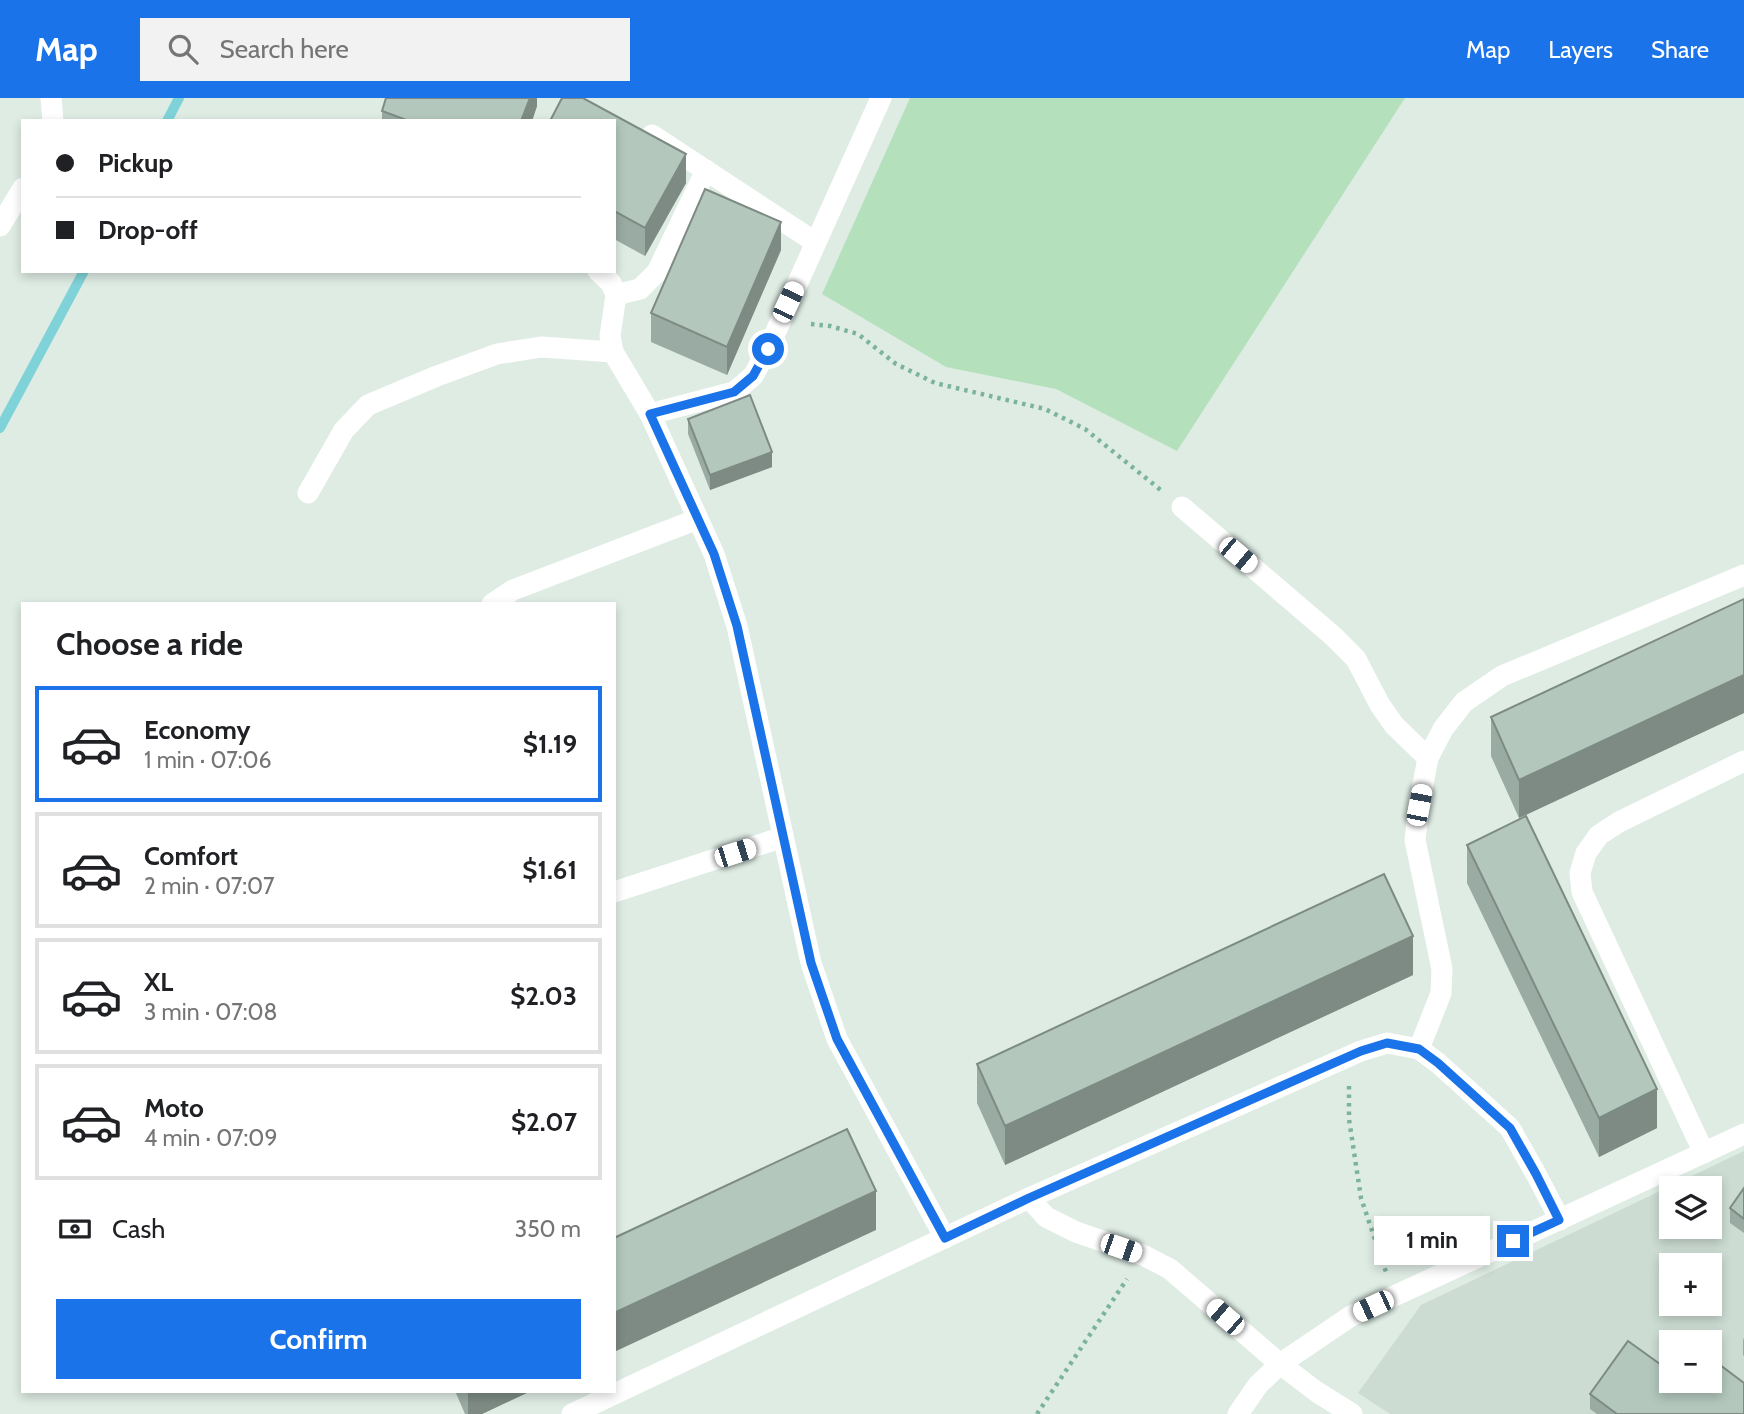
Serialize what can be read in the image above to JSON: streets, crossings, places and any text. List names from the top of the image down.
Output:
{
  "page": {
    "header": "Map",
    "search": "Search here",
    "nav": ["Map", "Layers", "Share"],
    "banner": ["Pickup", "Drop-off"],
    "heading": "Choose a ride",
    "list": [
      {
        "name": "Economy",
        "note": "1 min · 07:06",
        "value": "$1.19"
      },
      {
        "name": "Comfort",
        "note": "2 min · 07:07",
        "value": "$1.61"
      },
      {
        "name": "XL",
        "note": "3 min · 07:08",
        "value": "$2.03"
      },
      {
        "name": "Moto",
        "note": "4 min · 07:09",
        "value": "$2.07"
      }
    ],
    "map_buttons": ["+", "−"],
    "pay": ["Cash", "350 m"],
    "bubble": "1 min",
    "buttons": "Confirm"
  }
}
